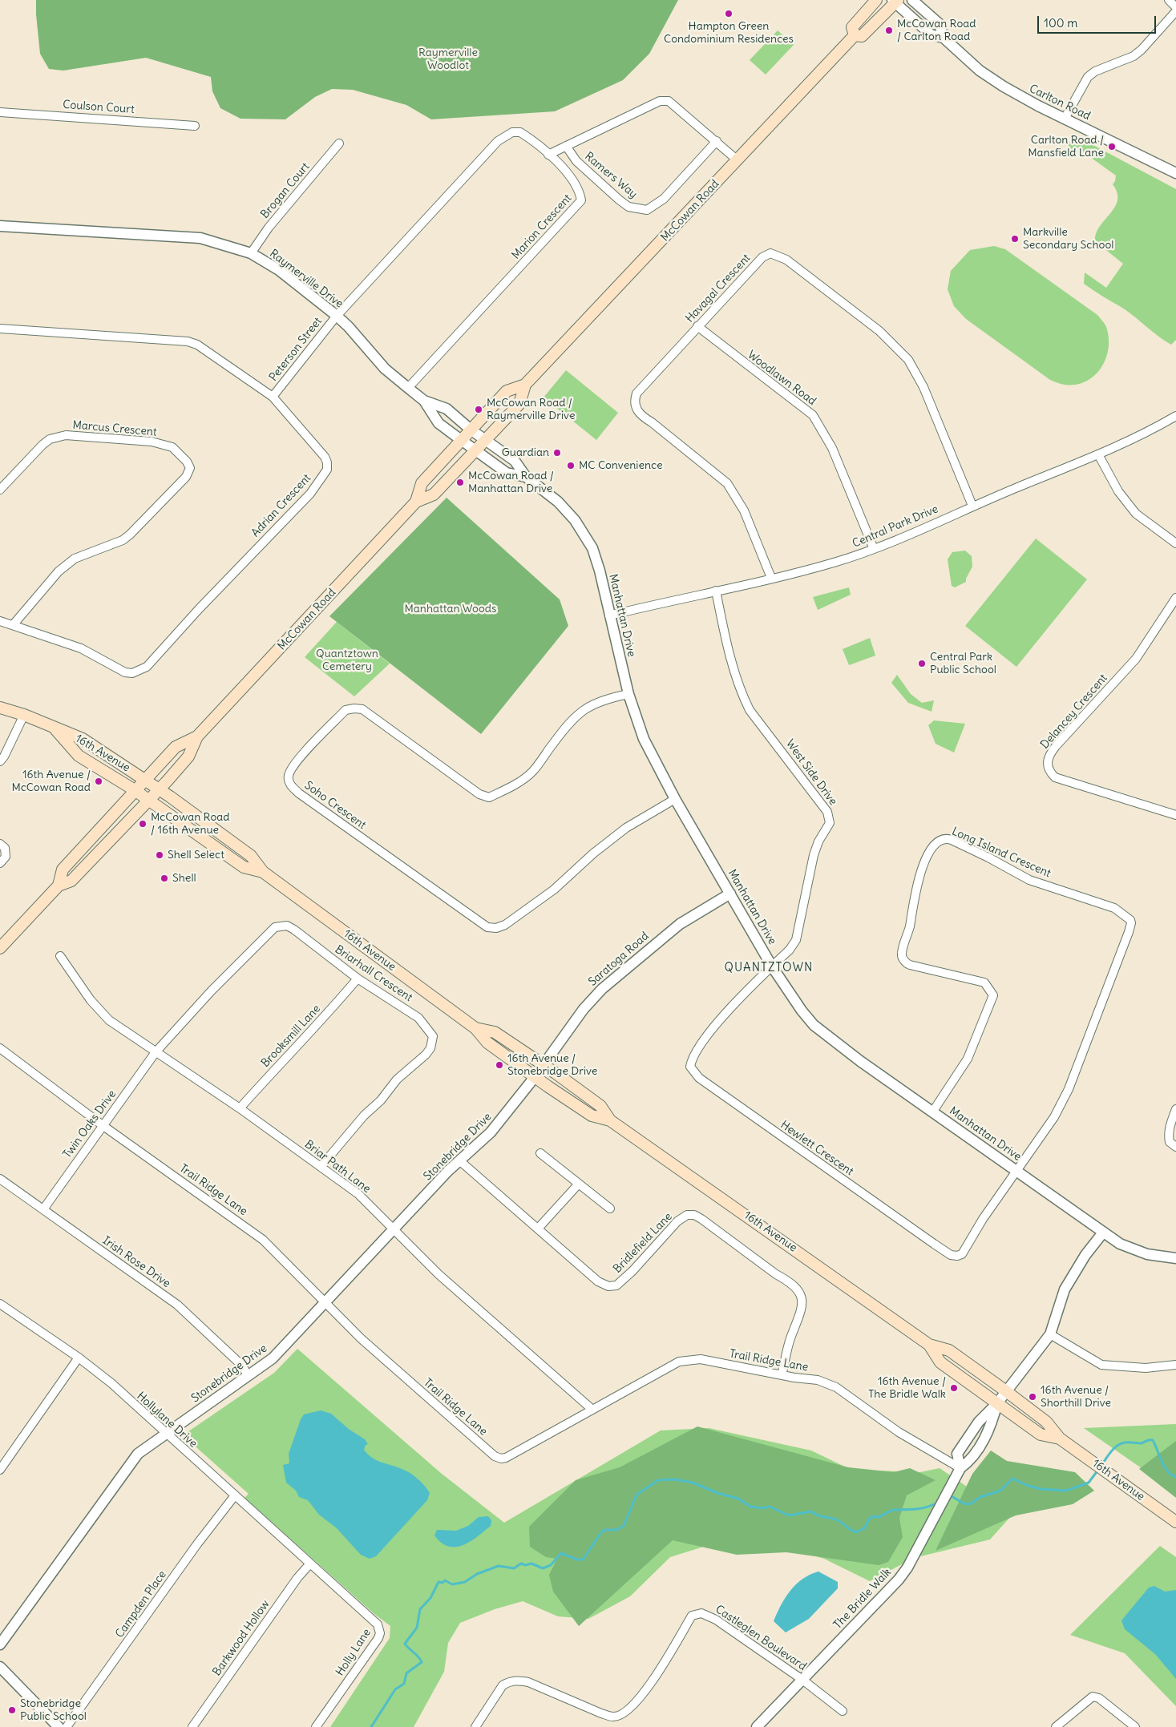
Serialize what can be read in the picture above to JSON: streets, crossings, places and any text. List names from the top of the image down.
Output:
{
  "streets": {
    "main road": ["McCowan Road", "16th Avenue"],
    "street": [
      "Carlton Road",
      "Coulson Court",
      "Ramers Way",
      "Brogan Court",
      "Marion Crescent",
      "Raymerville Drive",
      "Havagal Crescent",
      "Peterson Street",
      "Woodlawn Road",
      "Marcus Crescent",
      "Adrian Crescent",
      "Central Park Drive",
      "Manhattan Drive",
      "Delancey Crescent",
      "West Side Drive",
      "Soho Crescent",
      "Long Island Crescent",
      "Saratoga Road",
      "Briarhall Crescent",
      "Brooksmill Lane",
      "Twin Oaks Drive",
      "Stonebridge Drive",
      "Hewlett Crescent",
      "Briar Path Lane",
      "Trail Ridge Lane",
      "Bridlefield Lane",
      "Irish Rose Drive",
      "Hollylane Drive",
      "The Bridle Walk",
      "Campden Place",
      "Barkwood Hollow",
      "Castleglen Boulevard",
      "Holly Lane"
    ]
  },
  "crossings": [
    ["Carlton Road", "McCowan Road"],
    ["Ramers Way", "McCowan Road"],
    ["Ramers Way", "Marion Crescent"],
    ["Brogan Court", "Raymerville Drive"],
    ["McCowan Road", "Raymerville Drive"],
    ["McCowan Road", "Manhattan Drive"],
    ["McCowan Road", "16th Avenue"],
    ["Marion Crescent", "Raymerville Drive"],
    ["Marion Crescent", "Peterson Street"],
    ["Raymerville Drive", "Peterson Street"],
    ["Raymerville Drive", "Manhattan Drive"],
    ["Havagal Crescent", "Woodlawn Road"],
    ["Havagal Crescent", "Central Park Drive"],
    ["Peterson Street", "Adrian Crescent"],
    ["Woodlawn Road", "Central Park Drive"],
    ["Marcus Crescent", "Adrian Crescent"],
    ["Central Park Drive", "Manhattan Drive"],
    ["Central Park Drive", "West Side Drive"],
    ["Manhattan Drive", "West Side Drive"],
    ["Manhattan Drive", "Soho Crescent"],
    ["Manhattan Drive", "Long Island Crescent"],
    ["Manhattan Drive", "Saratoga Road"],
    ["Manhattan Drive", "Hewlett Crescent"],
    ["16th Avenue", "Saratoga Road"],
    ["16th Avenue", "Stonebridge Drive"],
    ["16th Avenue", "The Bridle Walk"],
    ["West Side Drive", "Hewlett Crescent"],
    ["Long Island Crescent", "Hewlett Crescent"],
    ["Saratoga Road", "Stonebridge Drive"],
    ["Briarhall Crescent", "Brooksmill Lane"],
    ["Briarhall Crescent", "Twin Oaks Drive"],
    ["Briarhall Crescent", "Briar Path Lane"],
    ["Brooksmill Lane", "Briar Path Lane"],
    ["Twin Oaks Drive", "Briar Path Lane"],
    ["Twin Oaks Drive", "Trail Ridge Lane"],
    ["Twin Oaks Drive", "Irish Rose Drive"],
    ["Stonebridge Drive", "Briar Path Lane"],
    ["Stonebridge Drive", "Trail Ridge Lane"],
    ["Stonebridge Drive", "Bridlefield Lane"],
    ["Stonebridge Drive", "Irish Rose Drive"],
    ["Stonebridge Drive", "Hollylane Drive"],
    ["Briar Path Lane", "Trail Ridge Lane"],
    ["Trail Ridge Lane", "Bridlefield Lane"],
    ["Trail Ridge Lane", "The Bridle Walk"],
    ["Hollylane Drive", "Campden Place"],
    ["Hollylane Drive", "Barkwood Hollow"],
    ["Hollylane Drive", "Holly Lane"],
    ["The Bridle Walk", "Castleglen Boulevard"],
    ["Barkwood Hollow", "Holly Lane"]
  ],
  "districts": ["QUANTZTOWN"],
  "parks": ["Raymerville Woodlot", "Manhattan Woods", "Quantztown Cemetery"],
  "places": [
    "Hampton Green Condominium Residences",
    "McCowan Road / Carlton Road",
    "Carlton Road / Mansfield Lane",
    "Markville Secondary School",
    "McCowan Road / Raymerville Drive",
    "Guardian",
    "MC Convenience",
    "McCowan Road / Manhattan Drive",
    "Central Park Public School",
    "16th Avenue / McCowan Road",
    "McCowan Road / 16th Avenue",
    "Shell Select",
    "Shell",
    "16th Avenue / Stonebridge Drive",
    "16th Avenue / The Bridle Walk",
    "16th Avenue / Shorthill Drive",
    "Stonebridge Public School"
  ],
  "scale_bar": "100 m"
}
